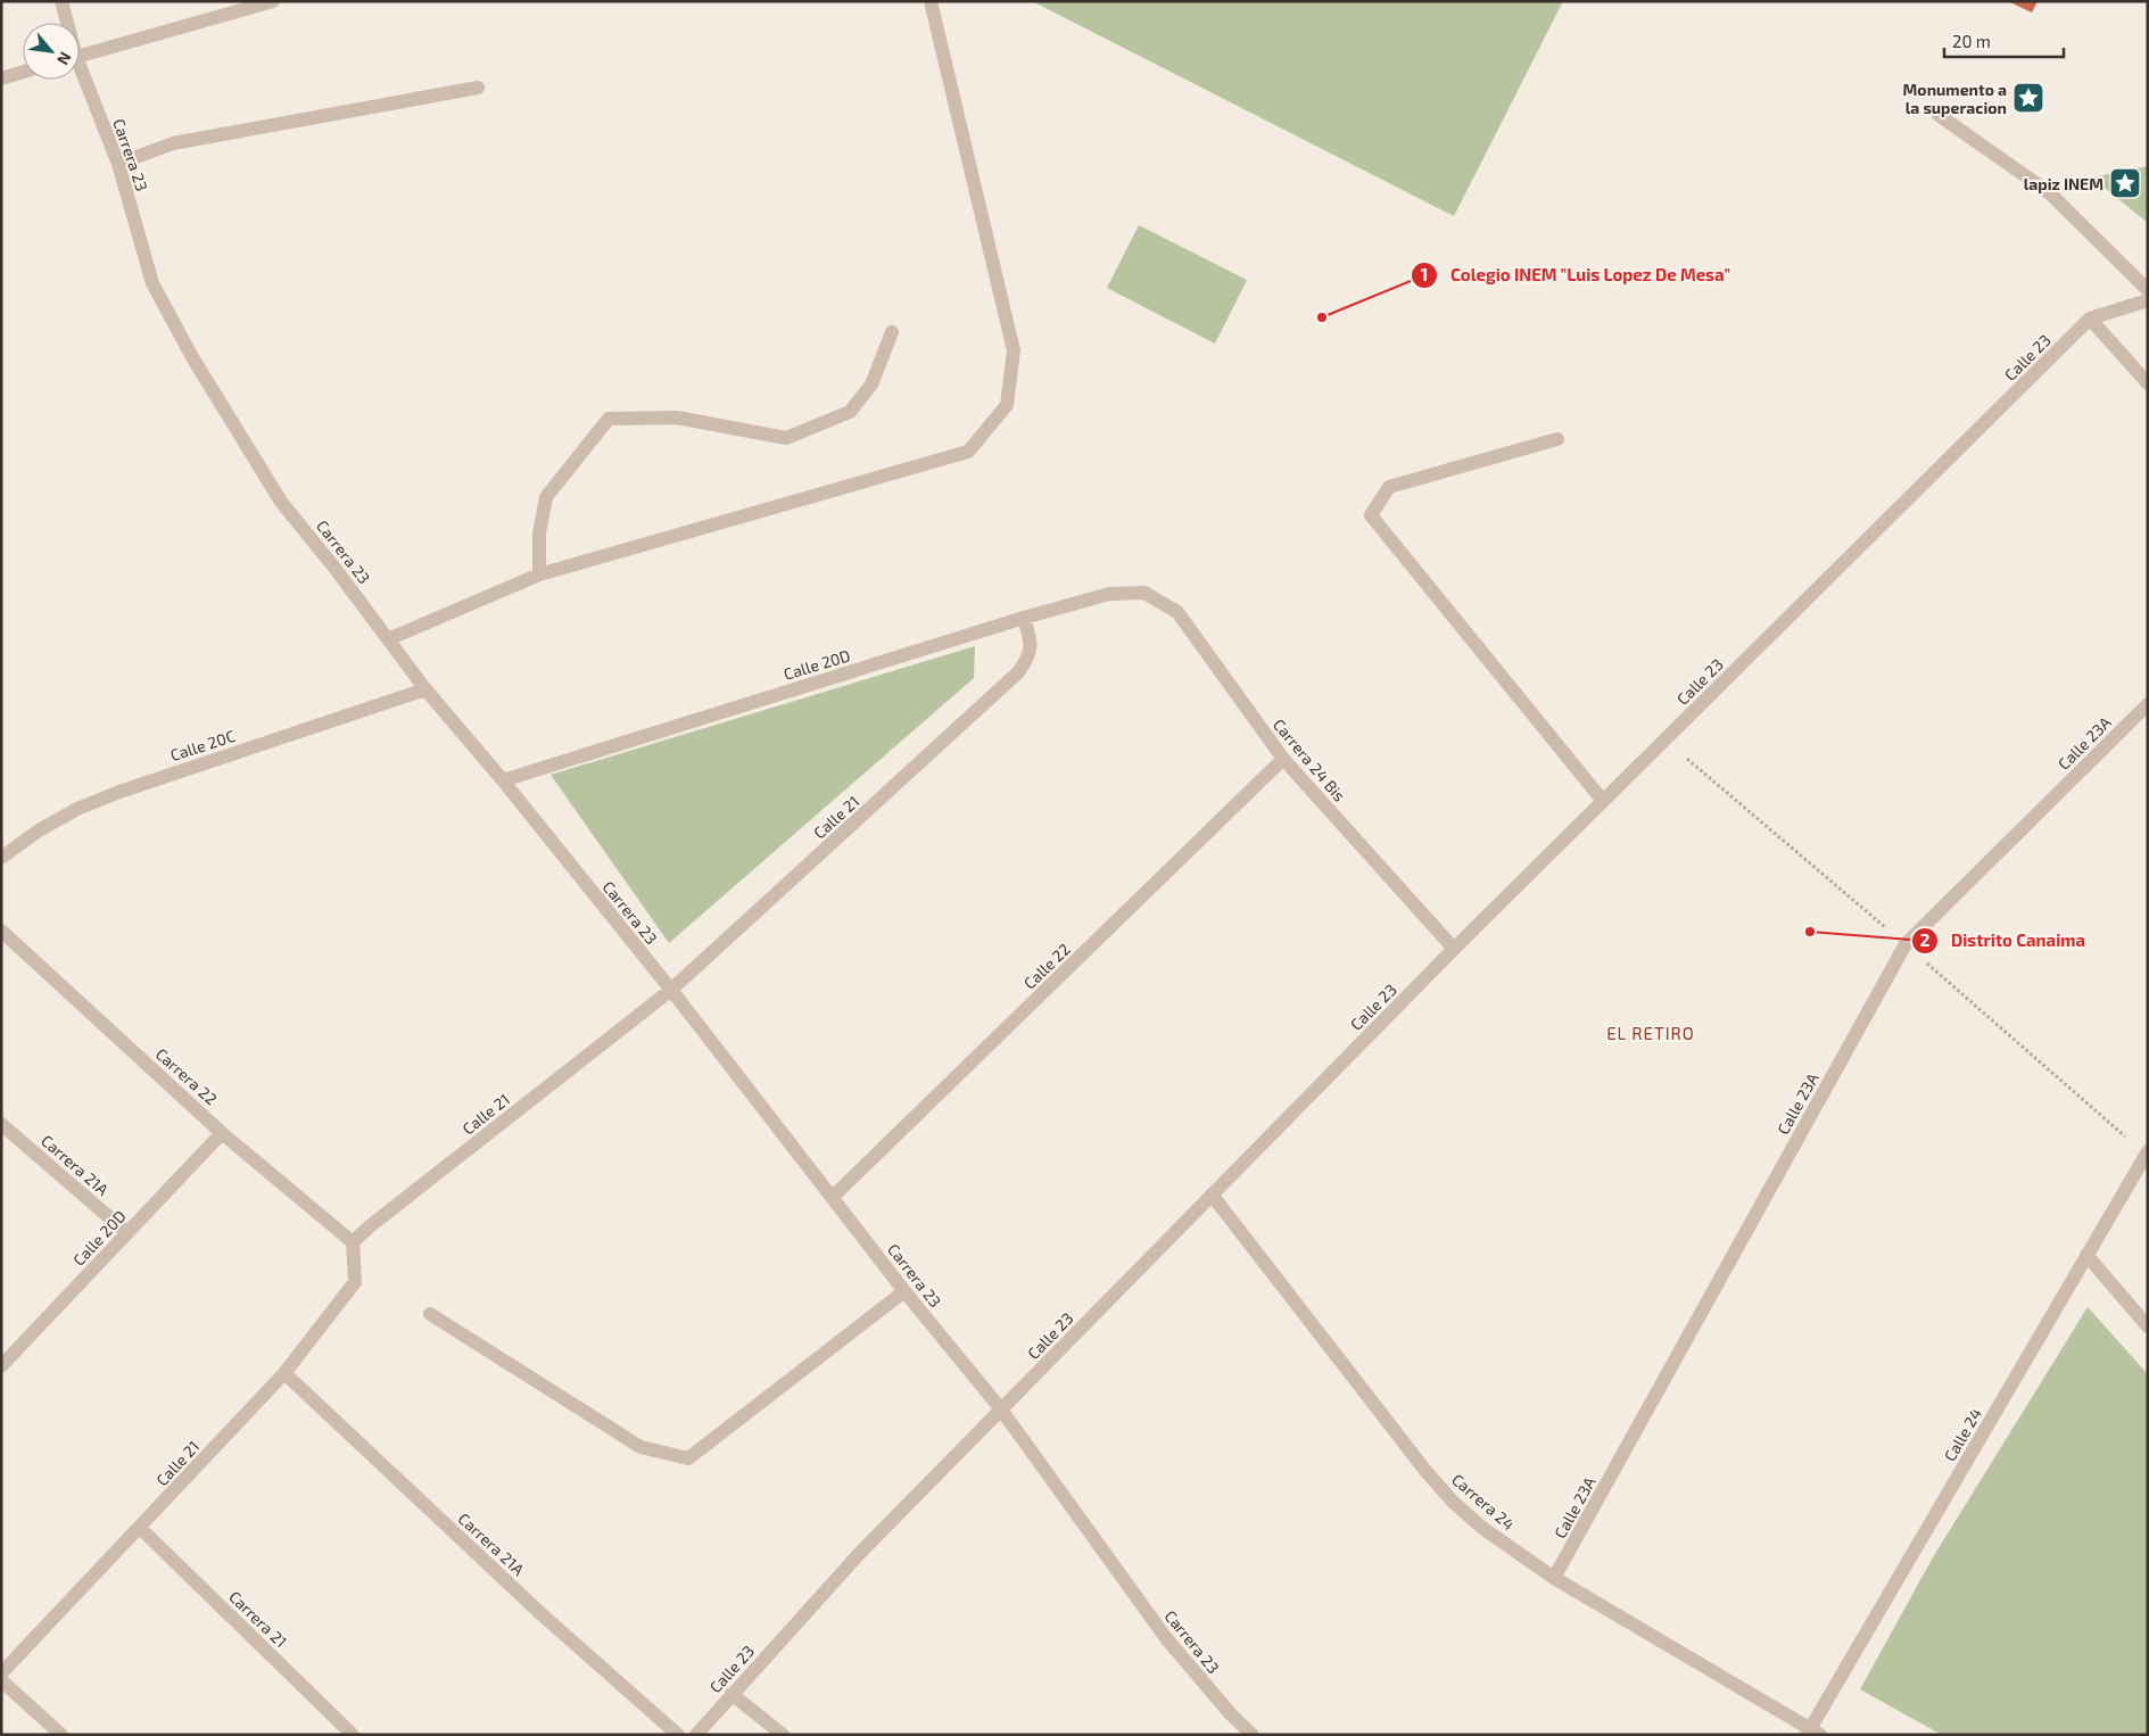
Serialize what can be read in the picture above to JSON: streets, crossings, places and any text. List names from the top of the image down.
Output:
{
  "streets": {
    "street": [
      "Carrera 23",
      "Calle 23",
      "Calle 20D",
      "Calle 23A",
      "Calle 20C",
      "Carrera 24 Bis",
      "Calle 21",
      "Calle 22",
      "Carrera 22",
      "Carrera 21A",
      "Calle 24",
      "Carrera 24",
      "Carrera 21"
    ]
  },
  "crossings": [
    ["Carrera 23", "Calle 23"],
    ["Carrera 23", "Calle 20D"],
    ["Carrera 23", "Calle 20C"],
    ["Carrera 23", "Calle 21"],
    ["Carrera 23", "Calle 22"],
    ["Calle 23", "Carrera 24 Bis"],
    ["Calle 23", "Carrera 24"],
    ["Calle 20D", "Carrera 24 Bis"],
    ["Calle 20D", "Calle 21"],
    ["Calle 20D", "Carrera 22"],
    ["Calle 20D", "Carrera 21A"],
    ["Calle 23A", "Carrera 24"],
    ["Carrera 24 Bis", "Calle 22"],
    ["Calle 21", "Carrera 22"],
    ["Calle 21", "Carrera 21A"],
    ["Calle 21", "Carrera 21"],
    ["Calle 24", "Carrera 24"]
  ],
  "districts": ["EL RETIRO"],
  "places": {
    "place": ["Monumento a la superacion", "lapiz INEM"],
    "other": ["Colegio INEM \"Luis Lopez De Mesa\"", "Distrito Canaima"]
  },
  "scale_bar": "20 m",
  "north": "bottom right"
}
